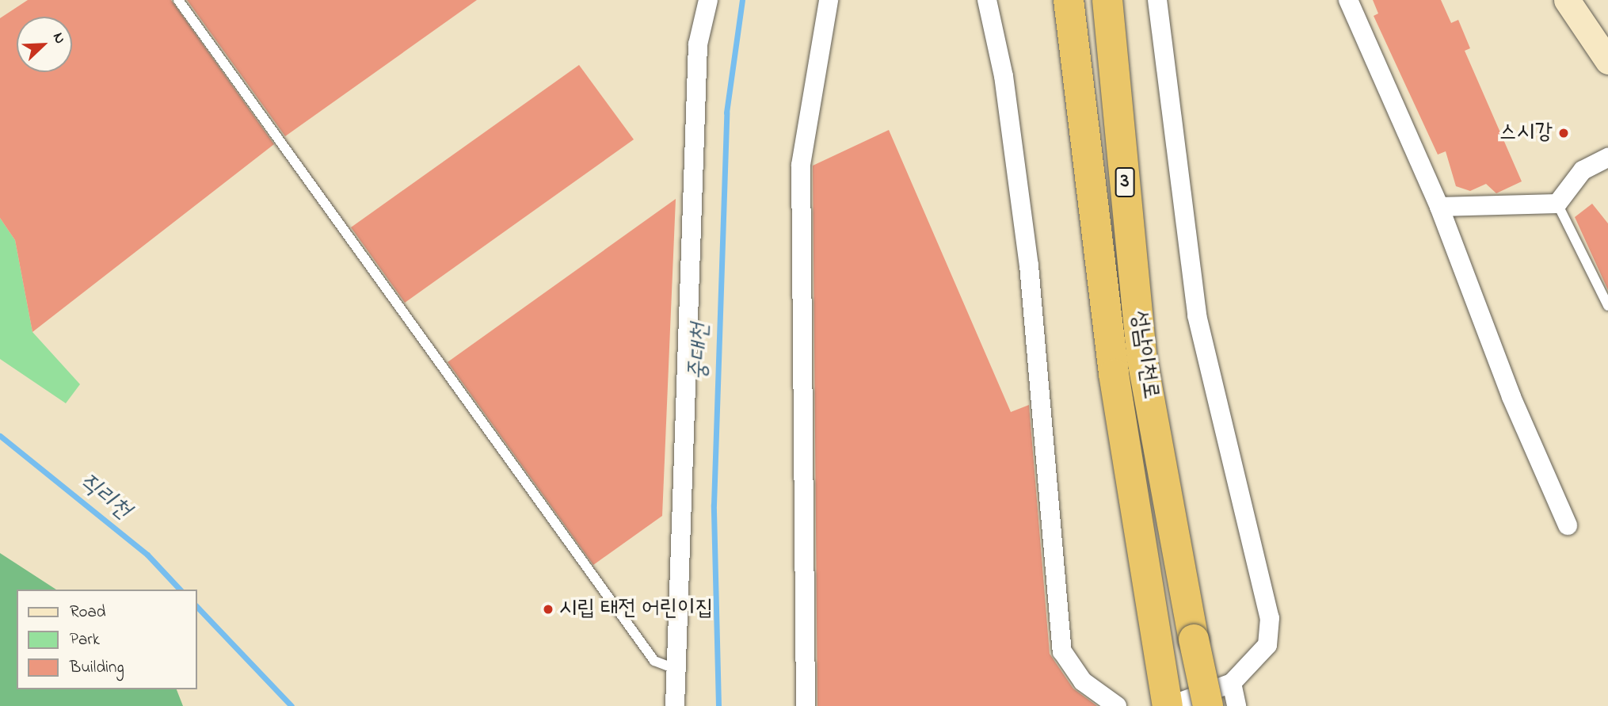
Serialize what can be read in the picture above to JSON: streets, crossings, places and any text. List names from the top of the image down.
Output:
{
  "streets": {
    "highway": ["3", "성남이천로"]
  },
  "water": ["중대천", "직리천"],
  "places": ["스시강", "시립 태전 어린이집"],
  "legend": ["Road", "Park", "Building"],
  "north": "top right"
}
